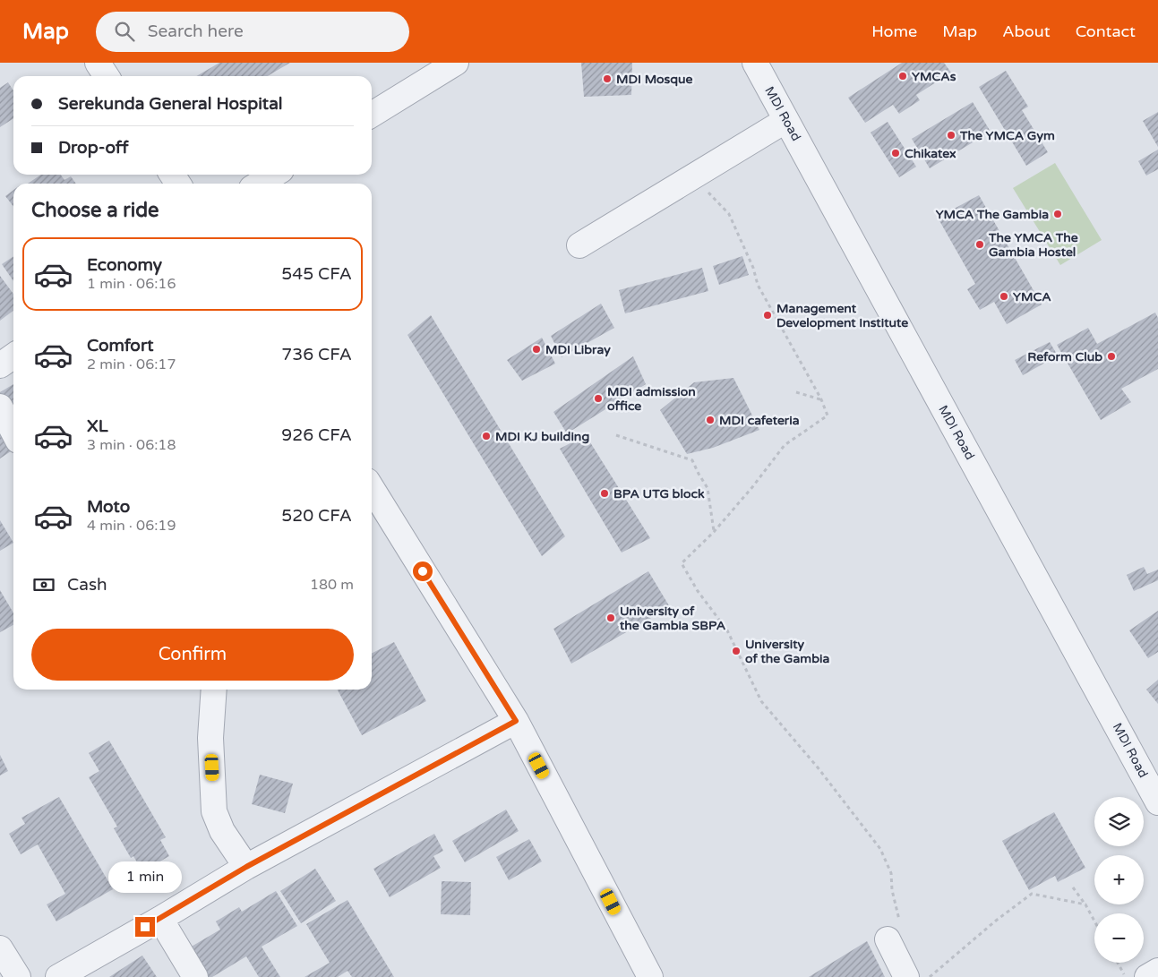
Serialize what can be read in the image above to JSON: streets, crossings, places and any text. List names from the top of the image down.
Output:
{
  "streets": {
    "street": ["MDI Road"]
  },
  "places": [
    "YMCAs",
    "MDI Mosque",
    "The YMCA Gym",
    "Chikatex",
    "YMCA The Gambia",
    "The YMCA The Gambia Hostel",
    "YMCA",
    "Management Development Institute",
    "MDI Libray",
    "Reform Club",
    "MDI admission office",
    "MDI cafeteria",
    "MDI KJ building",
    "BPA UTG block",
    "University of the Gambia SBPA",
    "University of the Gambia"
  ],
  "page": {
    "header": "Map",
    "search": "Search here",
    "nav": [
      "Home",
      "Map",
      "About",
      "Contact"
    ],
    "banner": ["Serekunda General Hospital", "Drop-off"],
    "heading": "Choose a ride",
    "list": [
      {
        "name": "Economy",
        "note": "1 min · 06:16",
        "value": "545 CFA"
      },
      {
        "name": "Comfort",
        "note": "2 min · 06:17",
        "value": "736 CFA"
      },
      {
        "name": "XL",
        "note": "3 min · 06:18",
        "value": "926 CFA"
      },
      {
        "name": "Moto",
        "note": "4 min · 06:19",
        "value": "520 CFA"
      }
    ],
    "pay": ["Cash", "180 m"],
    "buttons": "Confirm",
    "map_buttons": ["+", "−"],
    "bubble": "1 min"
  }
}
